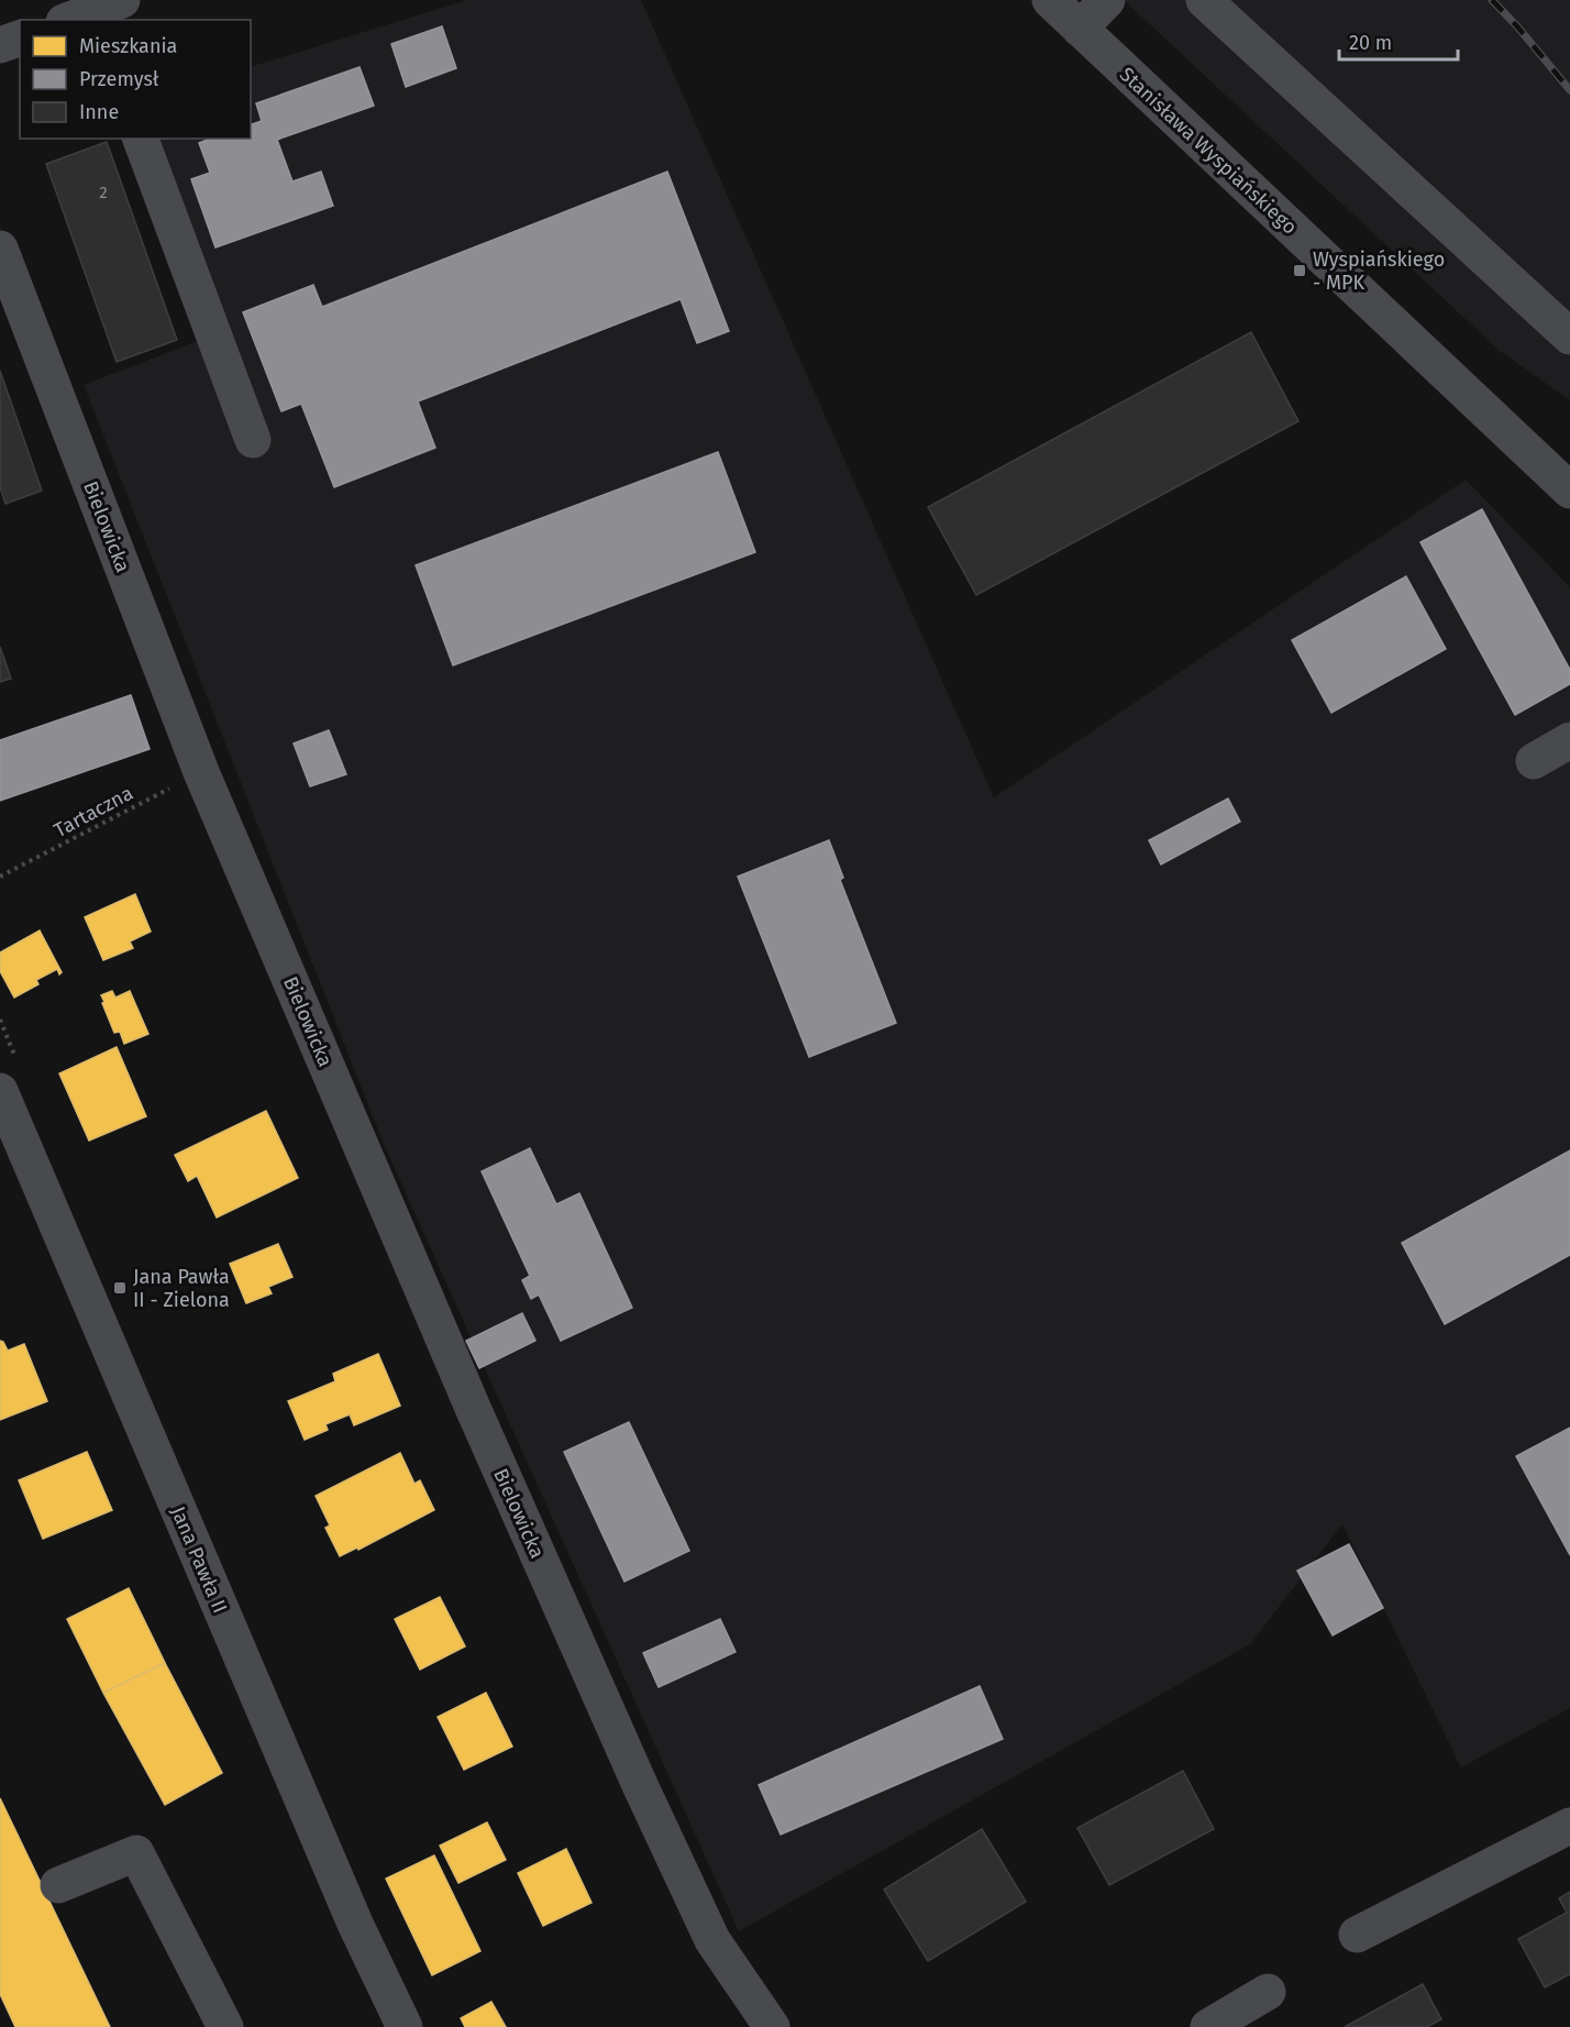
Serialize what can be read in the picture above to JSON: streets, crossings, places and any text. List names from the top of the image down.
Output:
{
  "streets": {
    "street": ["Stanisława Wyspiańskiego", "Bielowicka", "Jana Pawła II"],
    "path": ["Tartaczna"]
  },
  "crossings": [
    ["Bielowicka", "Tartaczna"]
  ],
  "places": {
    "transit": ["Wyspiańskiego - MPK", "Jana Pawła II - Zielona"]
  },
  "house_numbers": ["2"],
  "legend": ["Mieszkania", "Przemysł", "Inne"],
  "scale_bar": "20 m"
}
